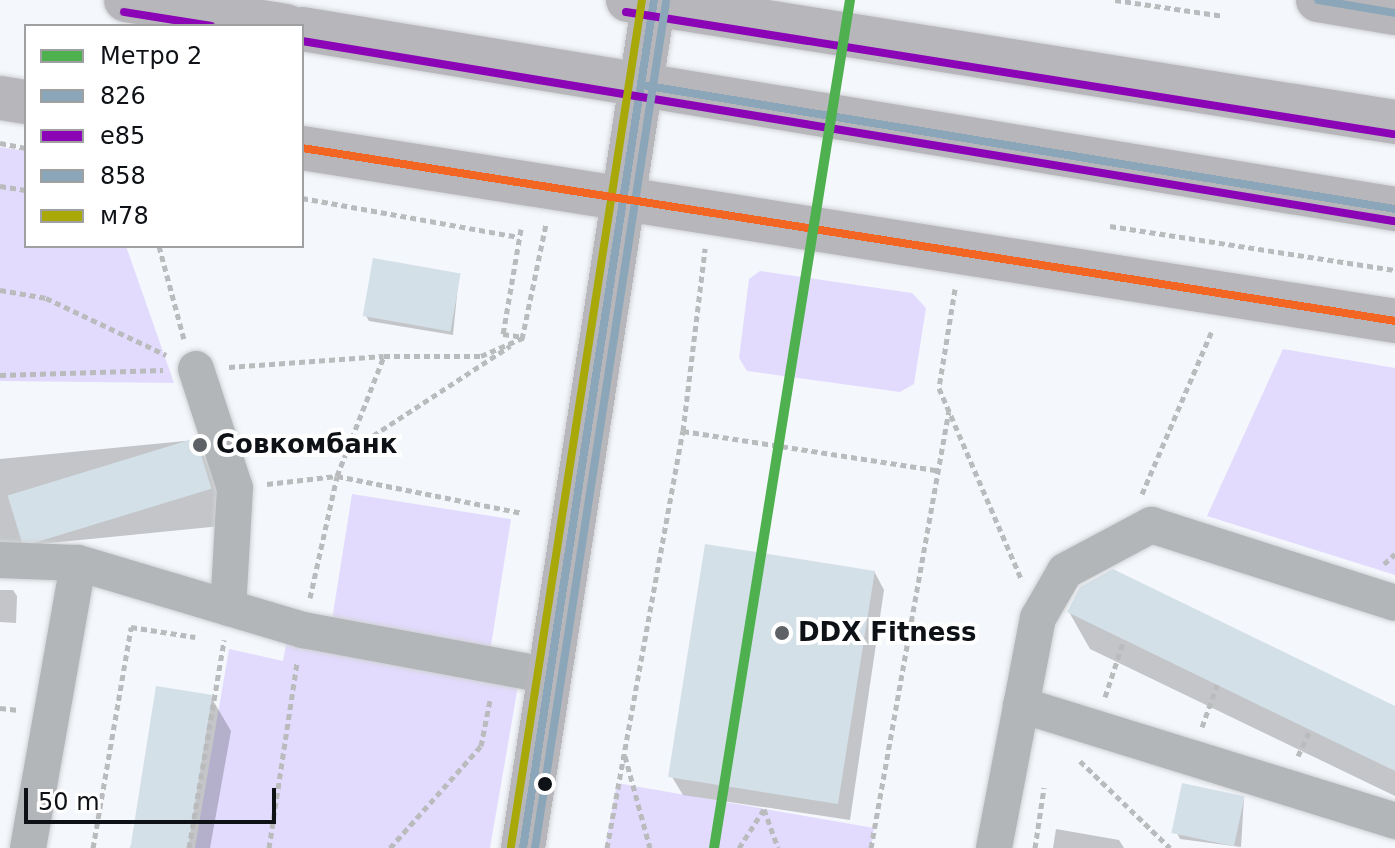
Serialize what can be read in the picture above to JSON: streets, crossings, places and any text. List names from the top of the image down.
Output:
{
  "places": ["Совкомбанк", "DDX Fitness"],
  "lines": [
    "metro line 2",
    "transit line 826",
    "transit line м78",
    "transit line 858",
    "transit line е85"
  ],
  "legend": [
    "Метро 2",
    "826",
    "е85",
    "858",
    "м78"
  ],
  "scale_bar": "50 m"
}
